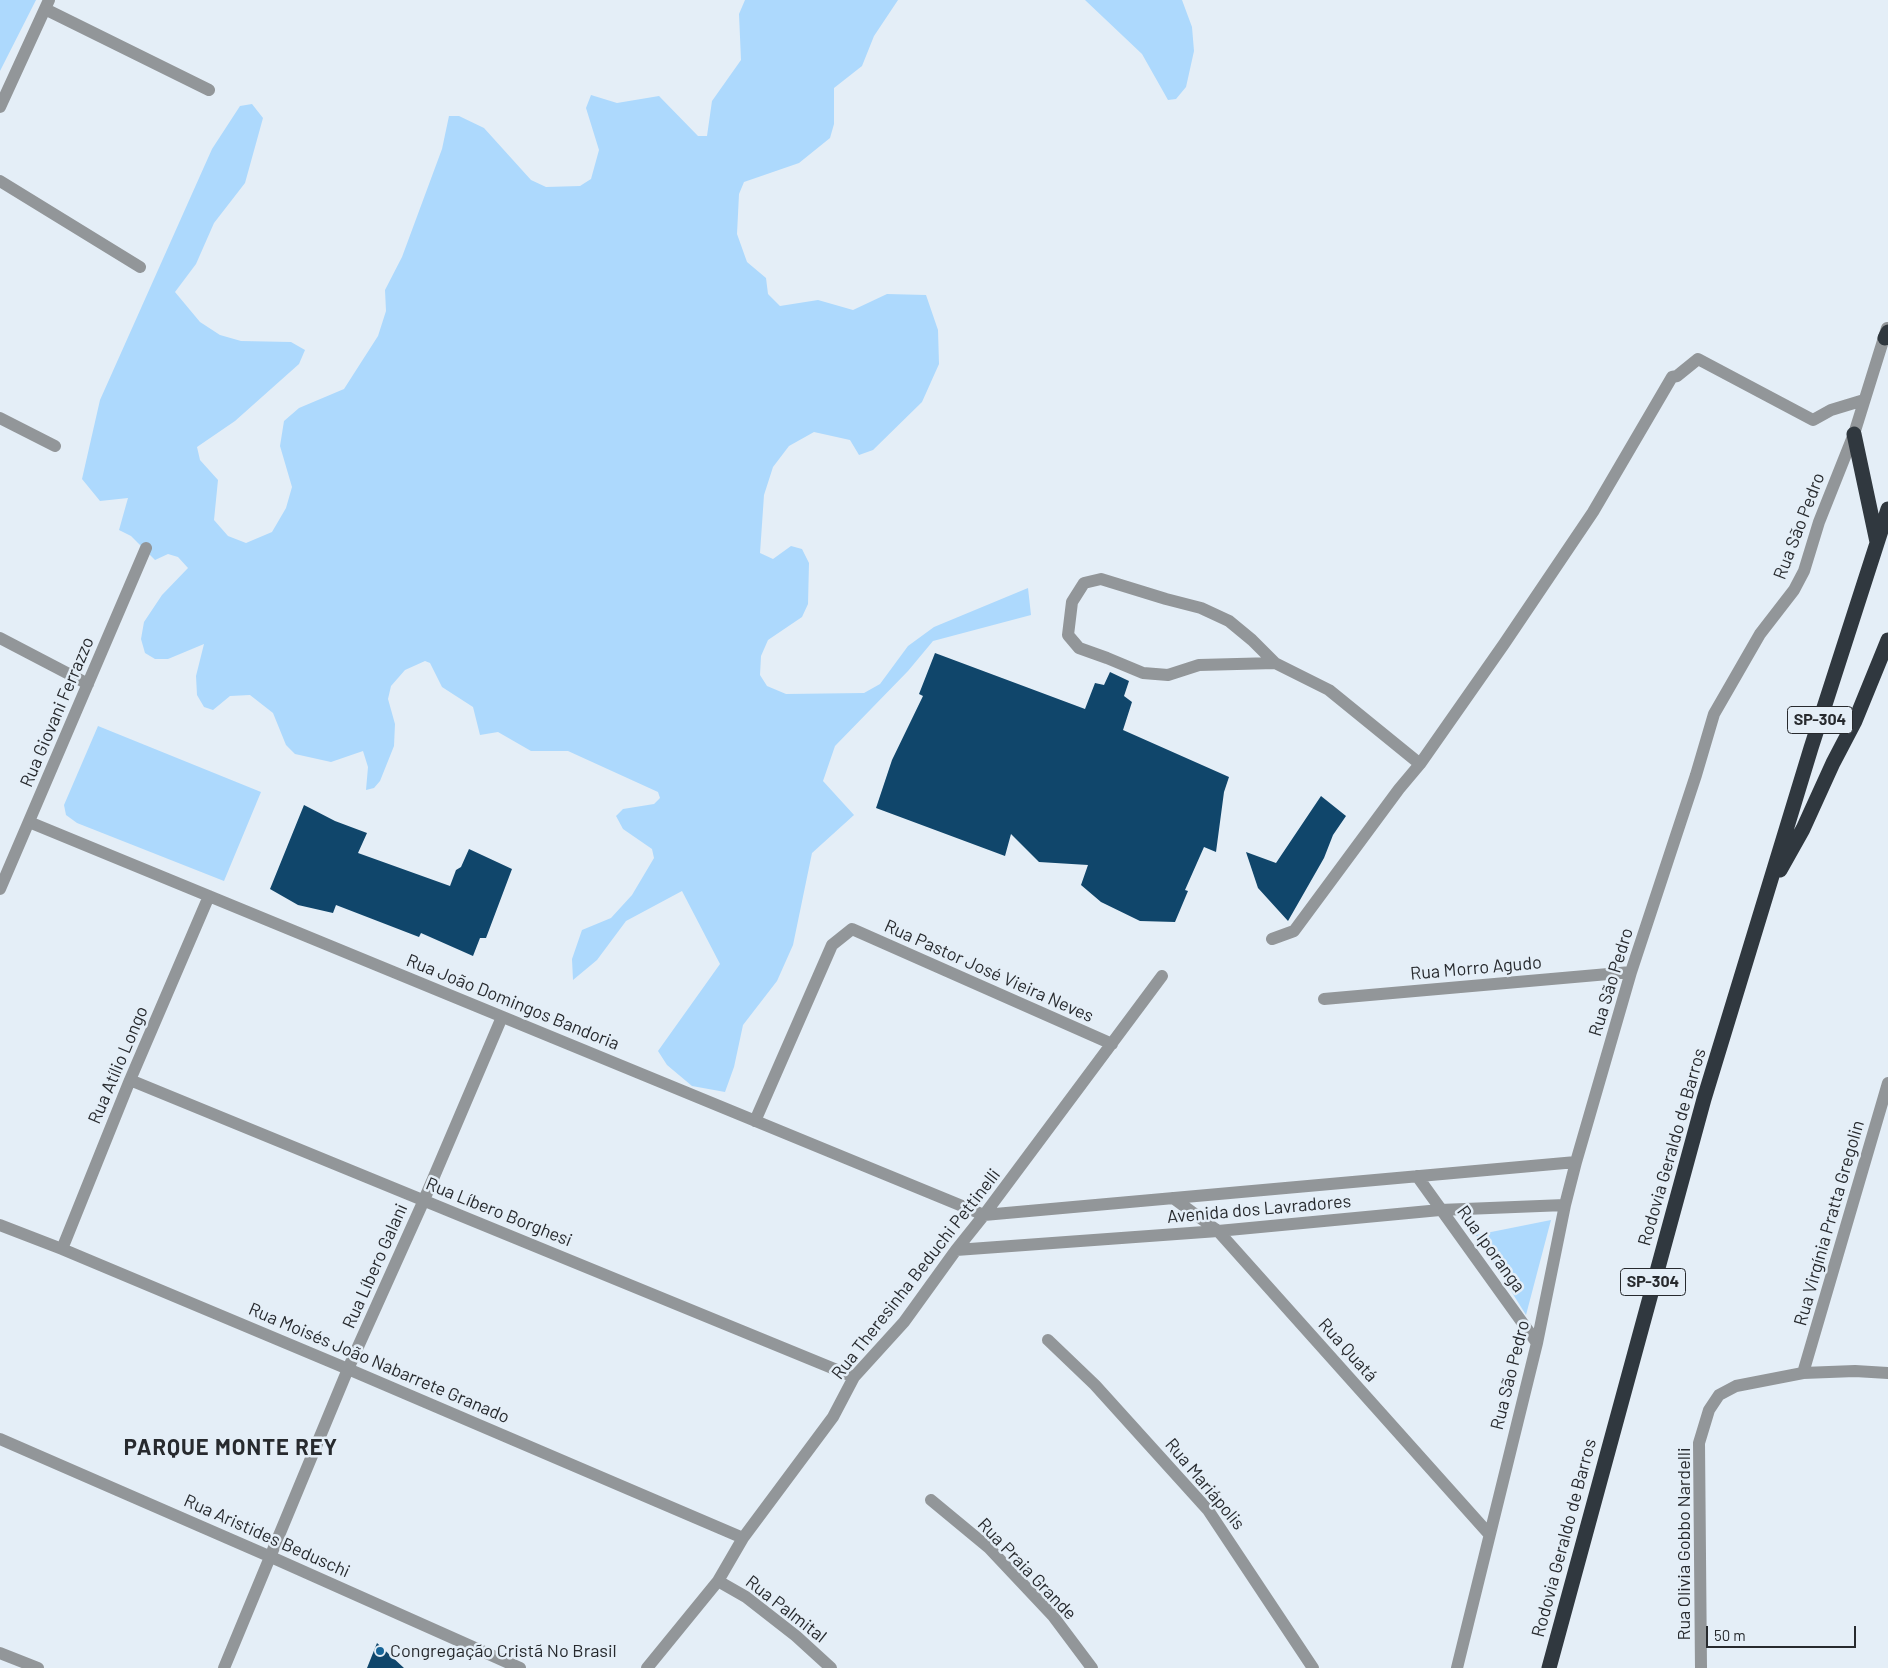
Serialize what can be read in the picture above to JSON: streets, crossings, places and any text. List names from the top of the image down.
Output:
{
  "streets": {
    "highway": ["SP-304", "Rodovia Geraldo de Barros"],
    "street": [
      "Rua São Pedro",
      "Rua Giovani Ferrazzo",
      "Rua Morro Agudo",
      "Rua Pastor José Vieira Neves",
      "Rua João Domingos Bandoria",
      "Rua Atílio Longo",
      "Avenida dos Lavradores",
      "Rua Líbero Borghesi",
      "Rua Virgínia Pratta Gregolin",
      "Rua Iporanga",
      "Rua Líbero Galani",
      "Rua Theresinha Beduchi Pettinelli",
      "Rua Quatá",
      "Rua Moisés João Nabarrete Granado",
      "Rua Mariápolis",
      "Rua Aristides Beduschi",
      "Rua Olivia Gobbo Nardelli",
      "Rua Praia Grande",
      "Rua Palmital"
    ]
  },
  "crossings": [
    ["Rua São Pedro", "Rua Morro Agudo"],
    ["Rua São Pedro", "Avenida dos Lavradores"],
    ["Rua São Pedro", "Rua Iporanga"],
    ["Rua São Pedro", "Rua Quatá"],
    ["Rua Giovani Ferrazzo", "Rua João Domingos Bandoria"],
    ["Rua Pastor José Vieira Neves", "Rua João Domingos Bandoria"],
    ["Rua Pastor José Vieira Neves", "Rua Theresinha Beduchi Pettinelli"],
    ["Rua João Domingos Bandoria", "Rua Atílio Longo"],
    ["Rua João Domingos Bandoria", "Avenida dos Lavradores"],
    ["Rua João Domingos Bandoria", "Rua Líbero Galani"],
    ["Rua João Domingos Bandoria", "Rua Theresinha Beduchi Pettinelli"],
    ["Rua Atílio Longo", "Rua Líbero Borghesi"],
    ["Rua Atílio Longo", "Rua Moisés João Nabarrete Granado"],
    ["Avenida dos Lavradores", "Rua Iporanga"],
    ["Avenida dos Lavradores", "Rua Theresinha Beduchi Pettinelli"],
    ["Avenida dos Lavradores", "Rua Quatá"],
    ["Rua Líbero Borghesi", "Rua Líbero Galani"],
    ["Rua Líbero Borghesi", "Rua Theresinha Beduchi Pettinelli"],
    ["Rua Virgínia Pratta Gregolin", "Rua Olivia Gobbo Nardelli"],
    ["Rua Líbero Galani", "Rua Moisés João Nabarrete Granado"],
    ["Rua Líbero Galani", "Rua Aristides Beduschi"],
    ["Rua Theresinha Beduchi Pettinelli", "Rua Moisés João Nabarrete Granado"],
    ["Rua Theresinha Beduchi Pettinelli", "Rua Palmital"]
  ],
  "districts": ["PARQUE MONTE REY"],
  "places": ["Congregação Cristã No Brasil"],
  "scale_bar": "50 m"
}
